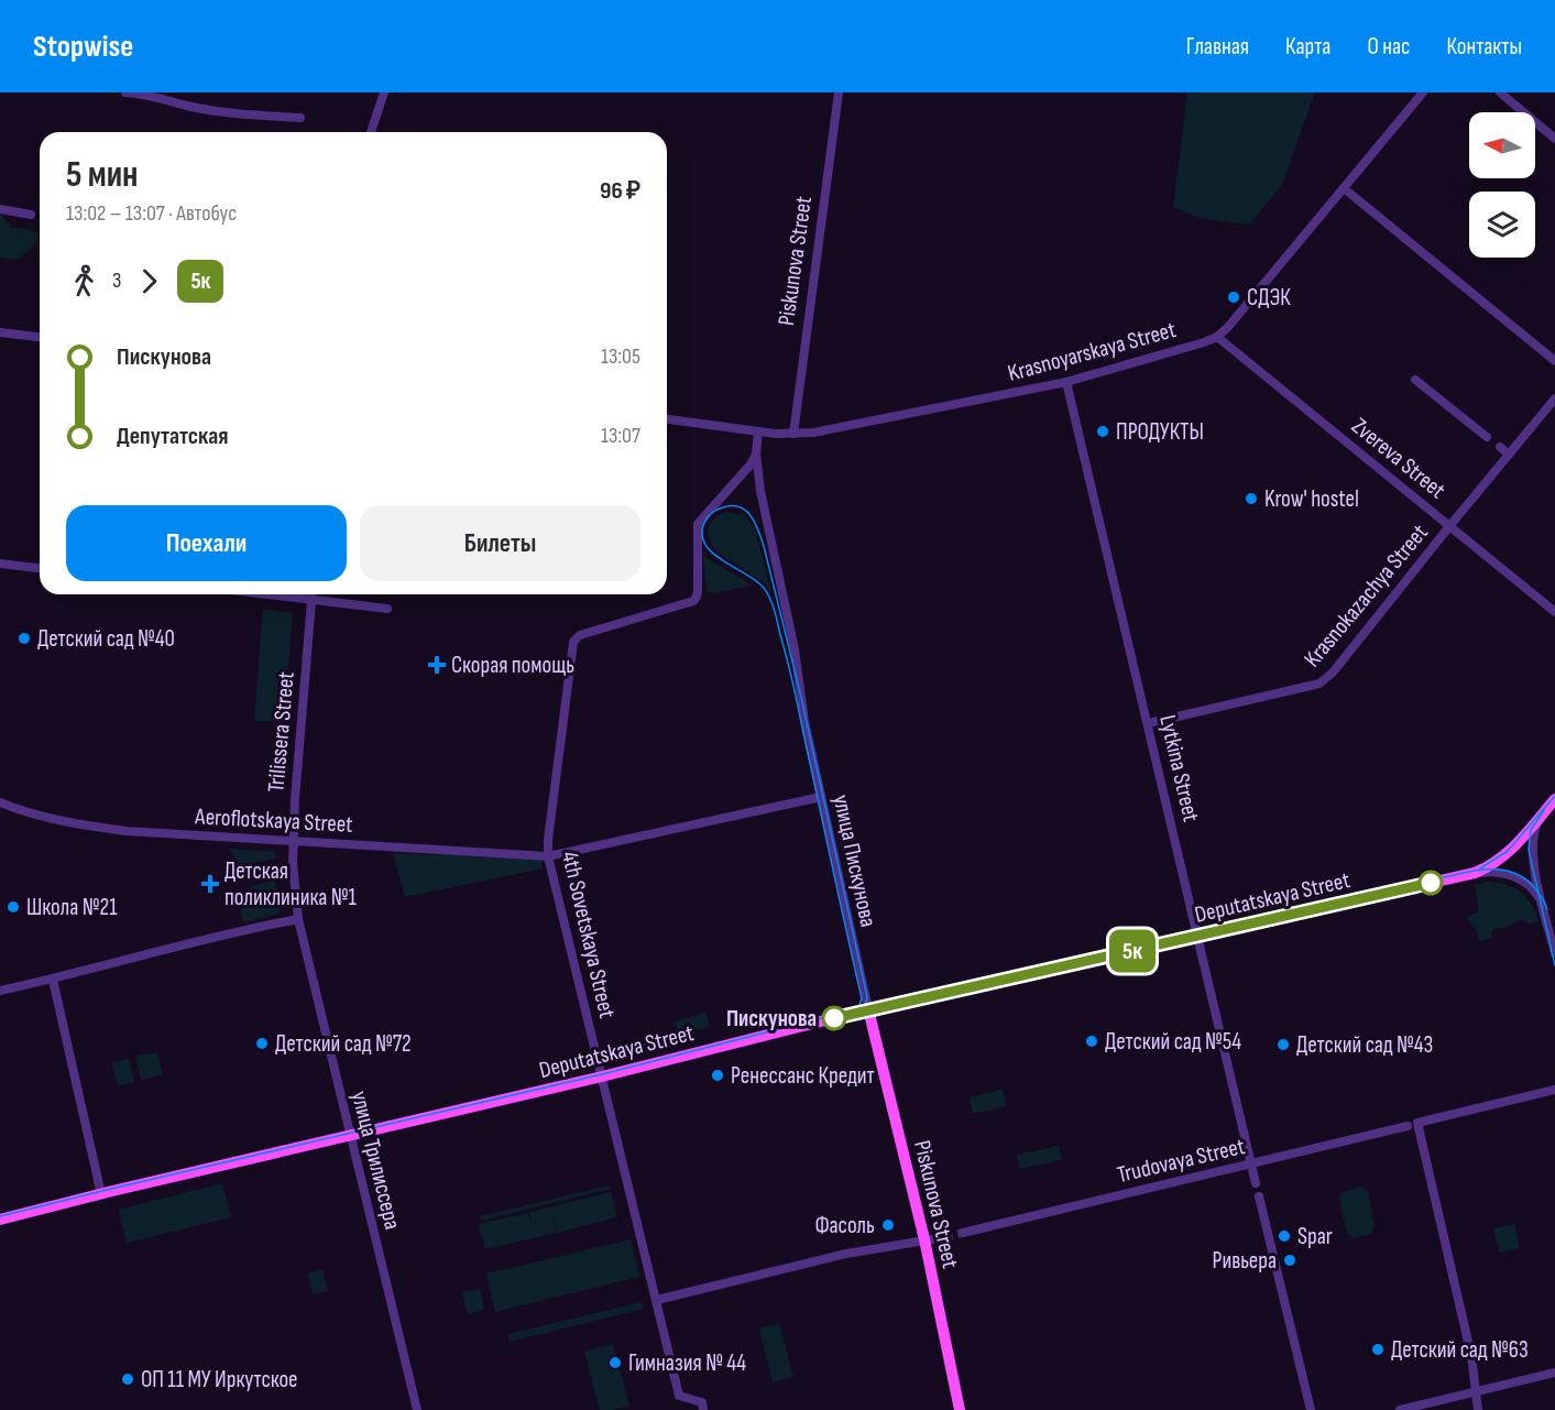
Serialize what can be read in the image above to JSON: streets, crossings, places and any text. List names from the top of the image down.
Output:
{
  "streets": {
    "main road": ["Piskunova Street", "Deputatskaya Street"],
    "street": [
      "Krasnoyarskaya Street",
      "Zvereva Street",
      "Krasnokazachya Street",
      "Trilissera Street",
      "Lytkina Street",
      "Aeroflotskaya Street",
      "улица Пискунова",
      "4th Sovetskaya Street",
      "улица Трилиссера",
      "Trudovaya Street"
    ]
  },
  "crossings": [
    ["Piskunova Street", "Krasnoyarskaya Street"],
    ["Piskunova Street", "улица Пискунова"],
    ["Piskunova Street", "Deputatskaya Street"],
    ["Krasnoyarskaya Street", "Zvereva Street"],
    ["Krasnoyarskaya Street", "Lytkina Street"],
    ["Zvereva Street", "Krasnokazachya Street"],
    ["Krasnokazachya Street", "Lytkina Street"],
    ["Trilissera Street", "Aeroflotskaya Street"],
    ["Trilissera Street", "улица Трилиссера"],
    ["Lytkina Street", "Deputatskaya Street"],
    ["Lytkina Street", "Trudovaya Street"],
    ["Aeroflotskaya Street", "улица Пискунова"],
    ["Aeroflotskaya Street", "4th Sovetskaya Street"],
    ["улица Пискунова", "Deputatskaya Street"],
    ["улица Пискунова", "4th Sovetskaya Street"],
    ["Deputatskaya Street", "4th Sovetskaya Street"],
    ["Deputatskaya Street", "улица Трилиссера"]
  ],
  "places": {
    "other": [
      "СДЭК",
      "ПРОДУКТЫ",
      "Krow' hostel",
      "Детский сад №40",
      "Школа №21",
      "Пискунова",
      "Детский сад №54",
      "Детский сад №72",
      "Детский сад №43",
      "Ренессанс Кредит",
      "Фасоль",
      "Spar",
      "Ривьера",
      "Детский сад №63",
      "Гимназия № 44",
      "ОП 11 МУ Иркутское"
    ],
    "health": ["Скорая помощь", "Детская поликлиника №1"]
  },
  "lines": ["bus line 5к"],
  "north": "left",
  "page": {
    "header": "Stopwise",
    "nav": [
      "Главная",
      "Карта",
      "О нас",
      "Контакты"
    ],
    "on_map": "5к",
    "heading": ["5 мин", "13:02 – 13:07 · Автобус", "96 ₽"],
    "legs": ["3", "5к"],
    "list": [
      {
        "name": "Пискунова",
        "value": "13:05"
      },
      {
        "name": "Депутатская",
        "value": "13:07"
      }
    ],
    "buttons": ["Поехали", "Билеты"]
  }
}
